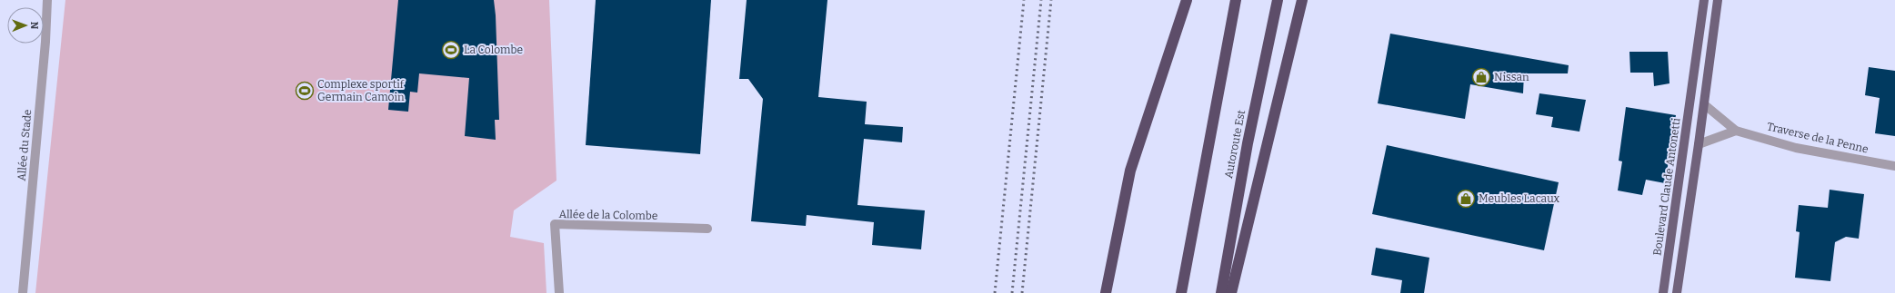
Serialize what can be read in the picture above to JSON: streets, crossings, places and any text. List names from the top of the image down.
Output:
{
  "streets": {
    "highway": ["Autoroute Est"],
    "main road": ["Boulevard Claude Antonetti"],
    "street": ["Traverse de la Penne", "Allée du Stade", "Allée de la Colombe"]
  },
  "places": {
    "sports": ["La Colombe", "Complexe sportif Germain Camoin"],
    "shop": ["Nissan", "Meubles Lacaux"]
  },
  "north": "right"
}
